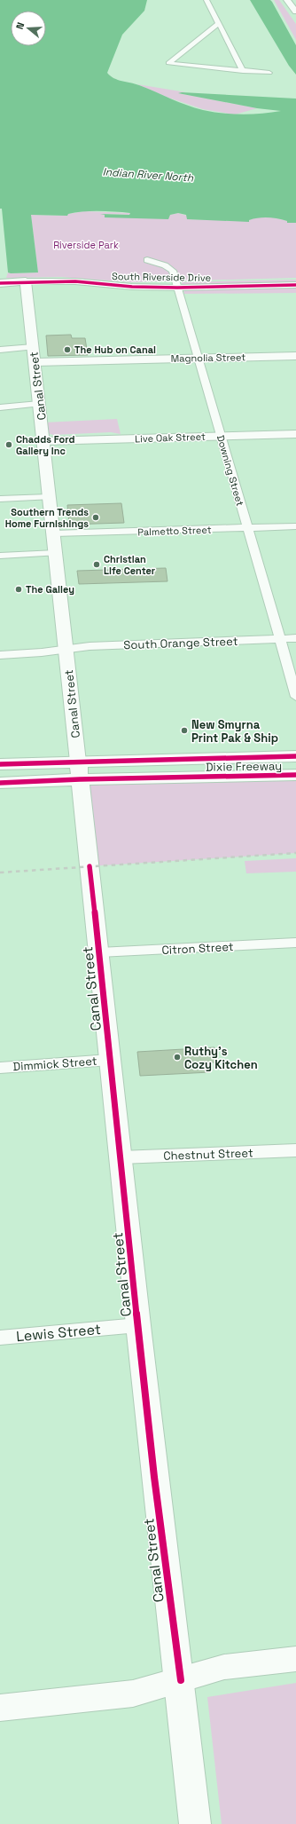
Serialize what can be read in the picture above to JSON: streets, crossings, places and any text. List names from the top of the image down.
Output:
{
  "streets": {
    "main road": ["Canal Street", "Dixie Freeway"],
    "street": [
      "South Riverside Drive",
      "Magnolia Street",
      "Live Oak Street",
      "Downing Street",
      "Palmetto Street",
      "South Orange Street",
      "Citron Street",
      "Dimmick Street",
      "Chestnut Street",
      "Lewis Street"
    ]
  },
  "crossings": [
    ["South Riverside Drive", "Canal Street"],
    ["South Riverside Drive", "Downing Street"],
    ["Magnolia Street", "Canal Street"],
    ["Magnolia Street", "Downing Street"],
    ["Canal Street", "Live Oak Street"],
    ["Canal Street", "Palmetto Street"],
    ["Canal Street", "South Orange Street"],
    ["Canal Street", "Dixie Freeway"],
    ["Canal Street", "Citron Street"],
    ["Canal Street", "Dimmick Street"],
    ["Canal Street", "Chestnut Street"],
    ["Canal Street", "Lewis Street"],
    ["Live Oak Street", "Downing Street"],
    ["Downing Street", "Palmetto Street"],
    ["Downing Street", "South Orange Street"]
  ],
  "water": ["Indian River North"],
  "parks": ["Riverside Park"],
  "places": [
    "The Hub on Canal",
    "Chadds Ford Gallery Inc",
    "Southern Trends Home Furnishings",
    "Christian Life Center",
    "The Galley",
    "New Smyrna Print Pak & Ship",
    "Ruthy's Cozy Kitchen"
  ],
  "north": "left"
}
